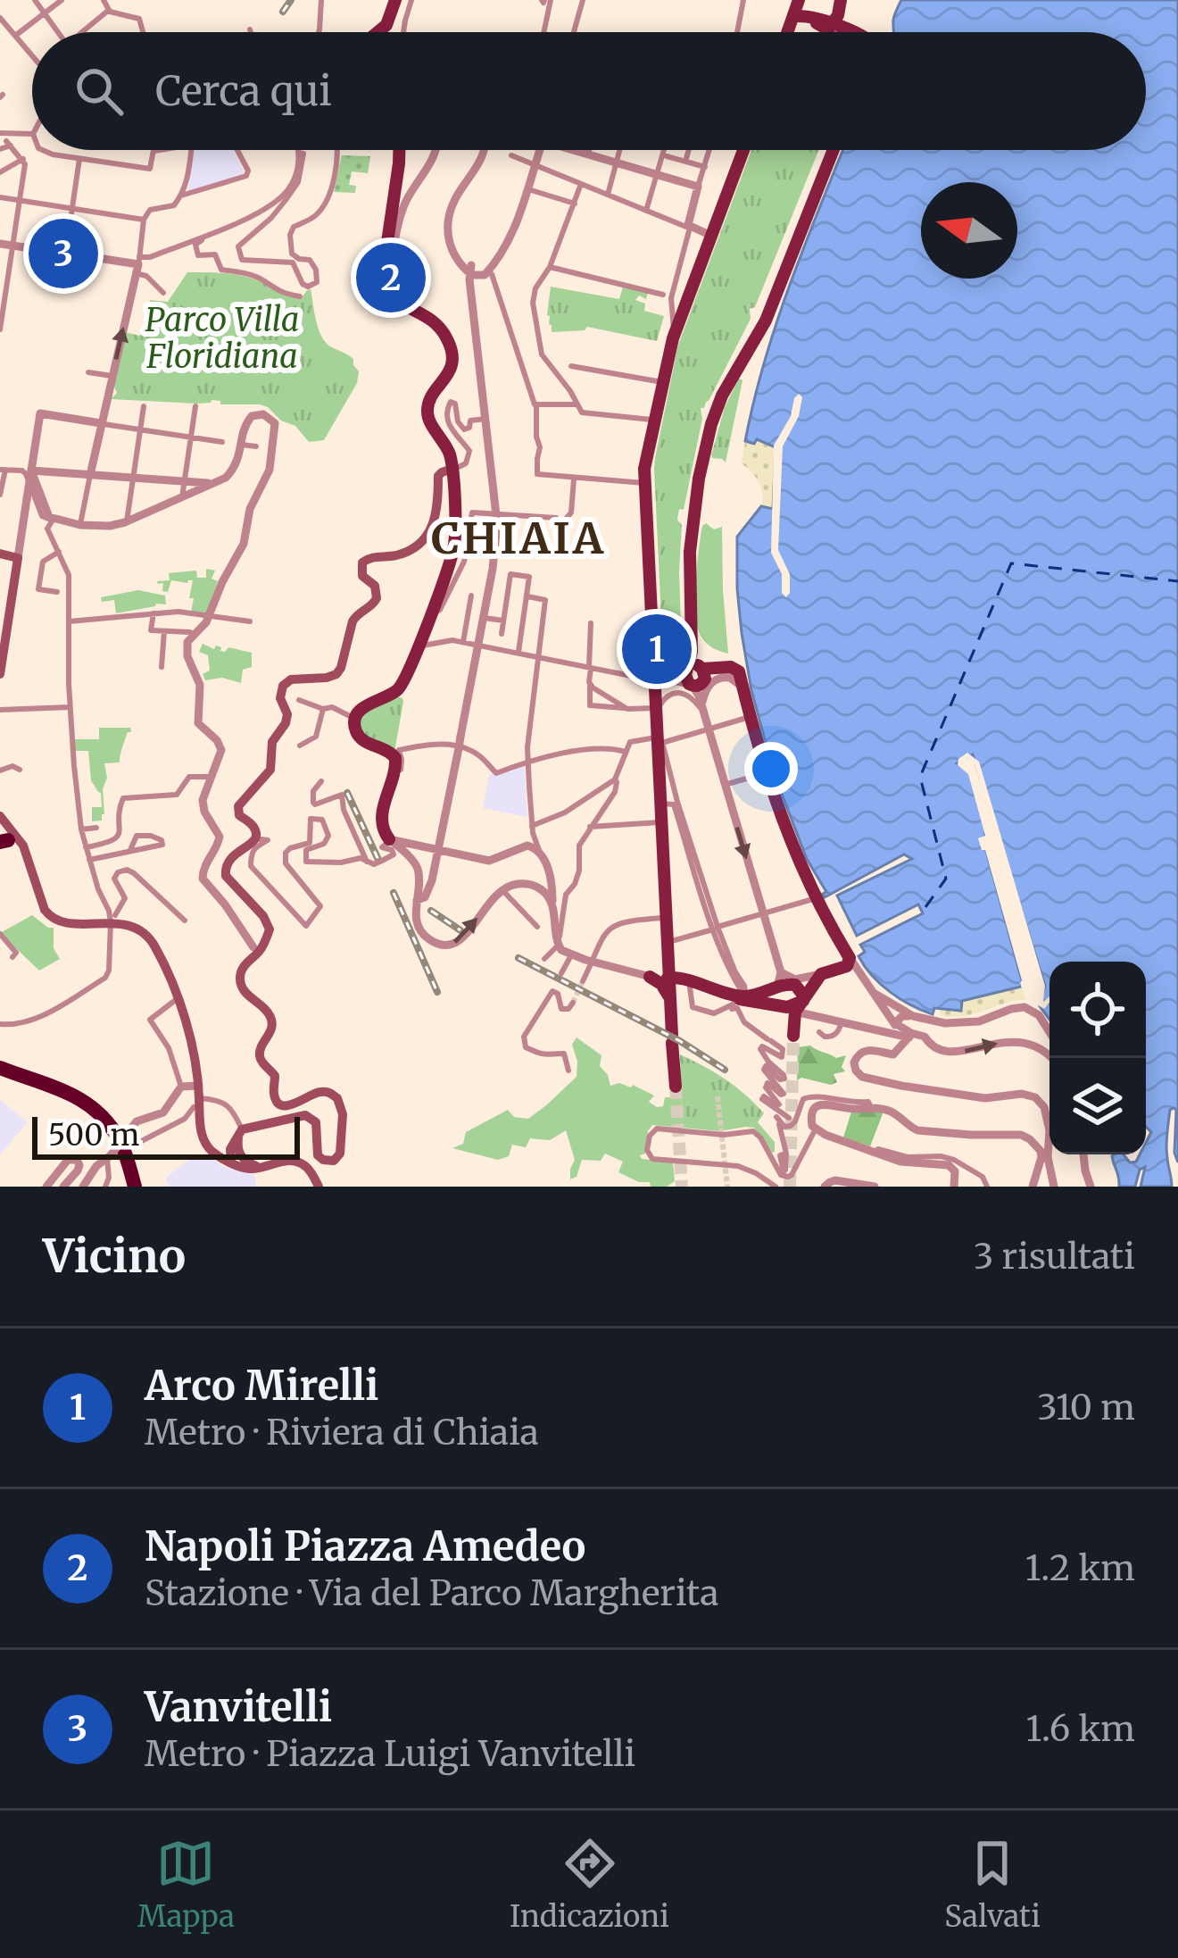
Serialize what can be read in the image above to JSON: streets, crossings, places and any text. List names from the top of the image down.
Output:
{
  "districts": ["CHIAIA"],
  "parks": ["Parco Villa Floridiana"],
  "scale_bar": "500 m",
  "north": "left",
  "page": {
    "search": "Cerca qui",
    "pins": ["3", "2", "1"],
    "scale": "500 m",
    "heading": ["Vicino", "3 risultati"],
    "list": [
      {
        "mark": "1",
        "name": "Arco Mirelli",
        "note": "Metro · Riviera di Chiaia",
        "value": "310 m"
      },
      {
        "mark": "2",
        "name": "Napoli Piazza Amedeo",
        "note": "Stazione · Via del Parco Margherita",
        "value": "1.2 km"
      },
      {
        "mark": "3",
        "name": "Vanvitelli",
        "note": "Metro · Piazza Luigi Vanvitelli",
        "value": "1.6 km"
      }
    ],
    "nav": ["Mappa", "Indicazioni", "Salvati"]
  }
}
